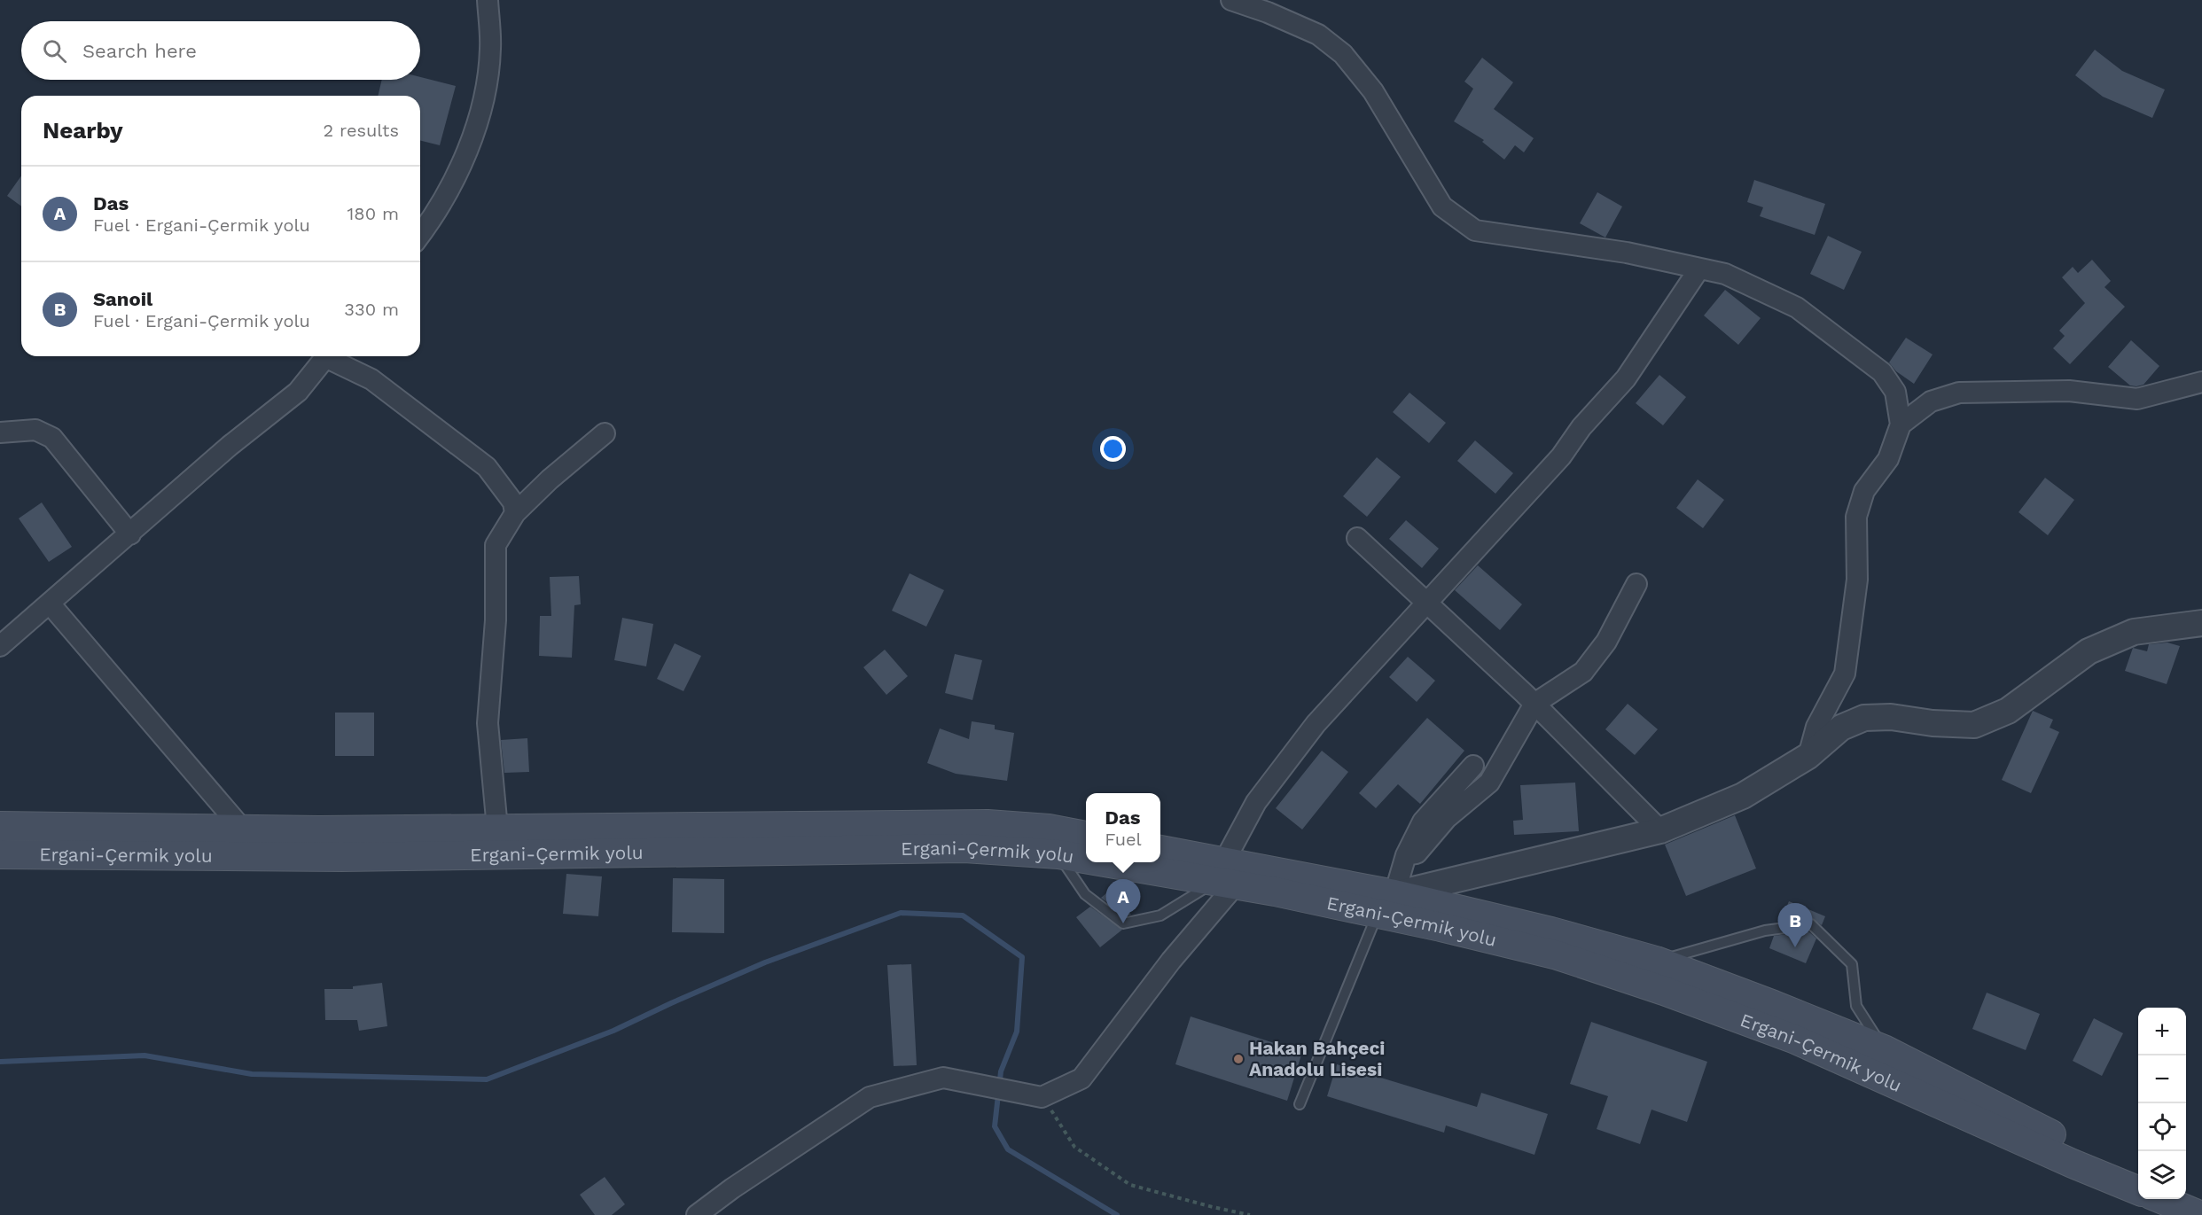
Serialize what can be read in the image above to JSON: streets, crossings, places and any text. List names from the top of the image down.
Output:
{
  "streets": {
    "main road": ["Ergani-Çermik yolu"]
  },
  "places": ["Hakan Bahçeci Anadolu Lisesi"],
  "page": {
    "search": "Search here",
    "heading": ["Nearby", "2 results"],
    "list": [
      {
        "mark": "A",
        "name": "Das",
        "note": "Fuel · Ergani-Çermik yolu",
        "value": "180 m"
      },
      {
        "mark": "B",
        "name": "Sanoil",
        "note": "Fuel · Ergani-Çermik yolu",
        "value": "330 m"
      }
    ],
    "popup": ["Das", "Fuel"],
    "pins": ["A", "B"],
    "map_buttons": ["+", "−"]
  }
}
